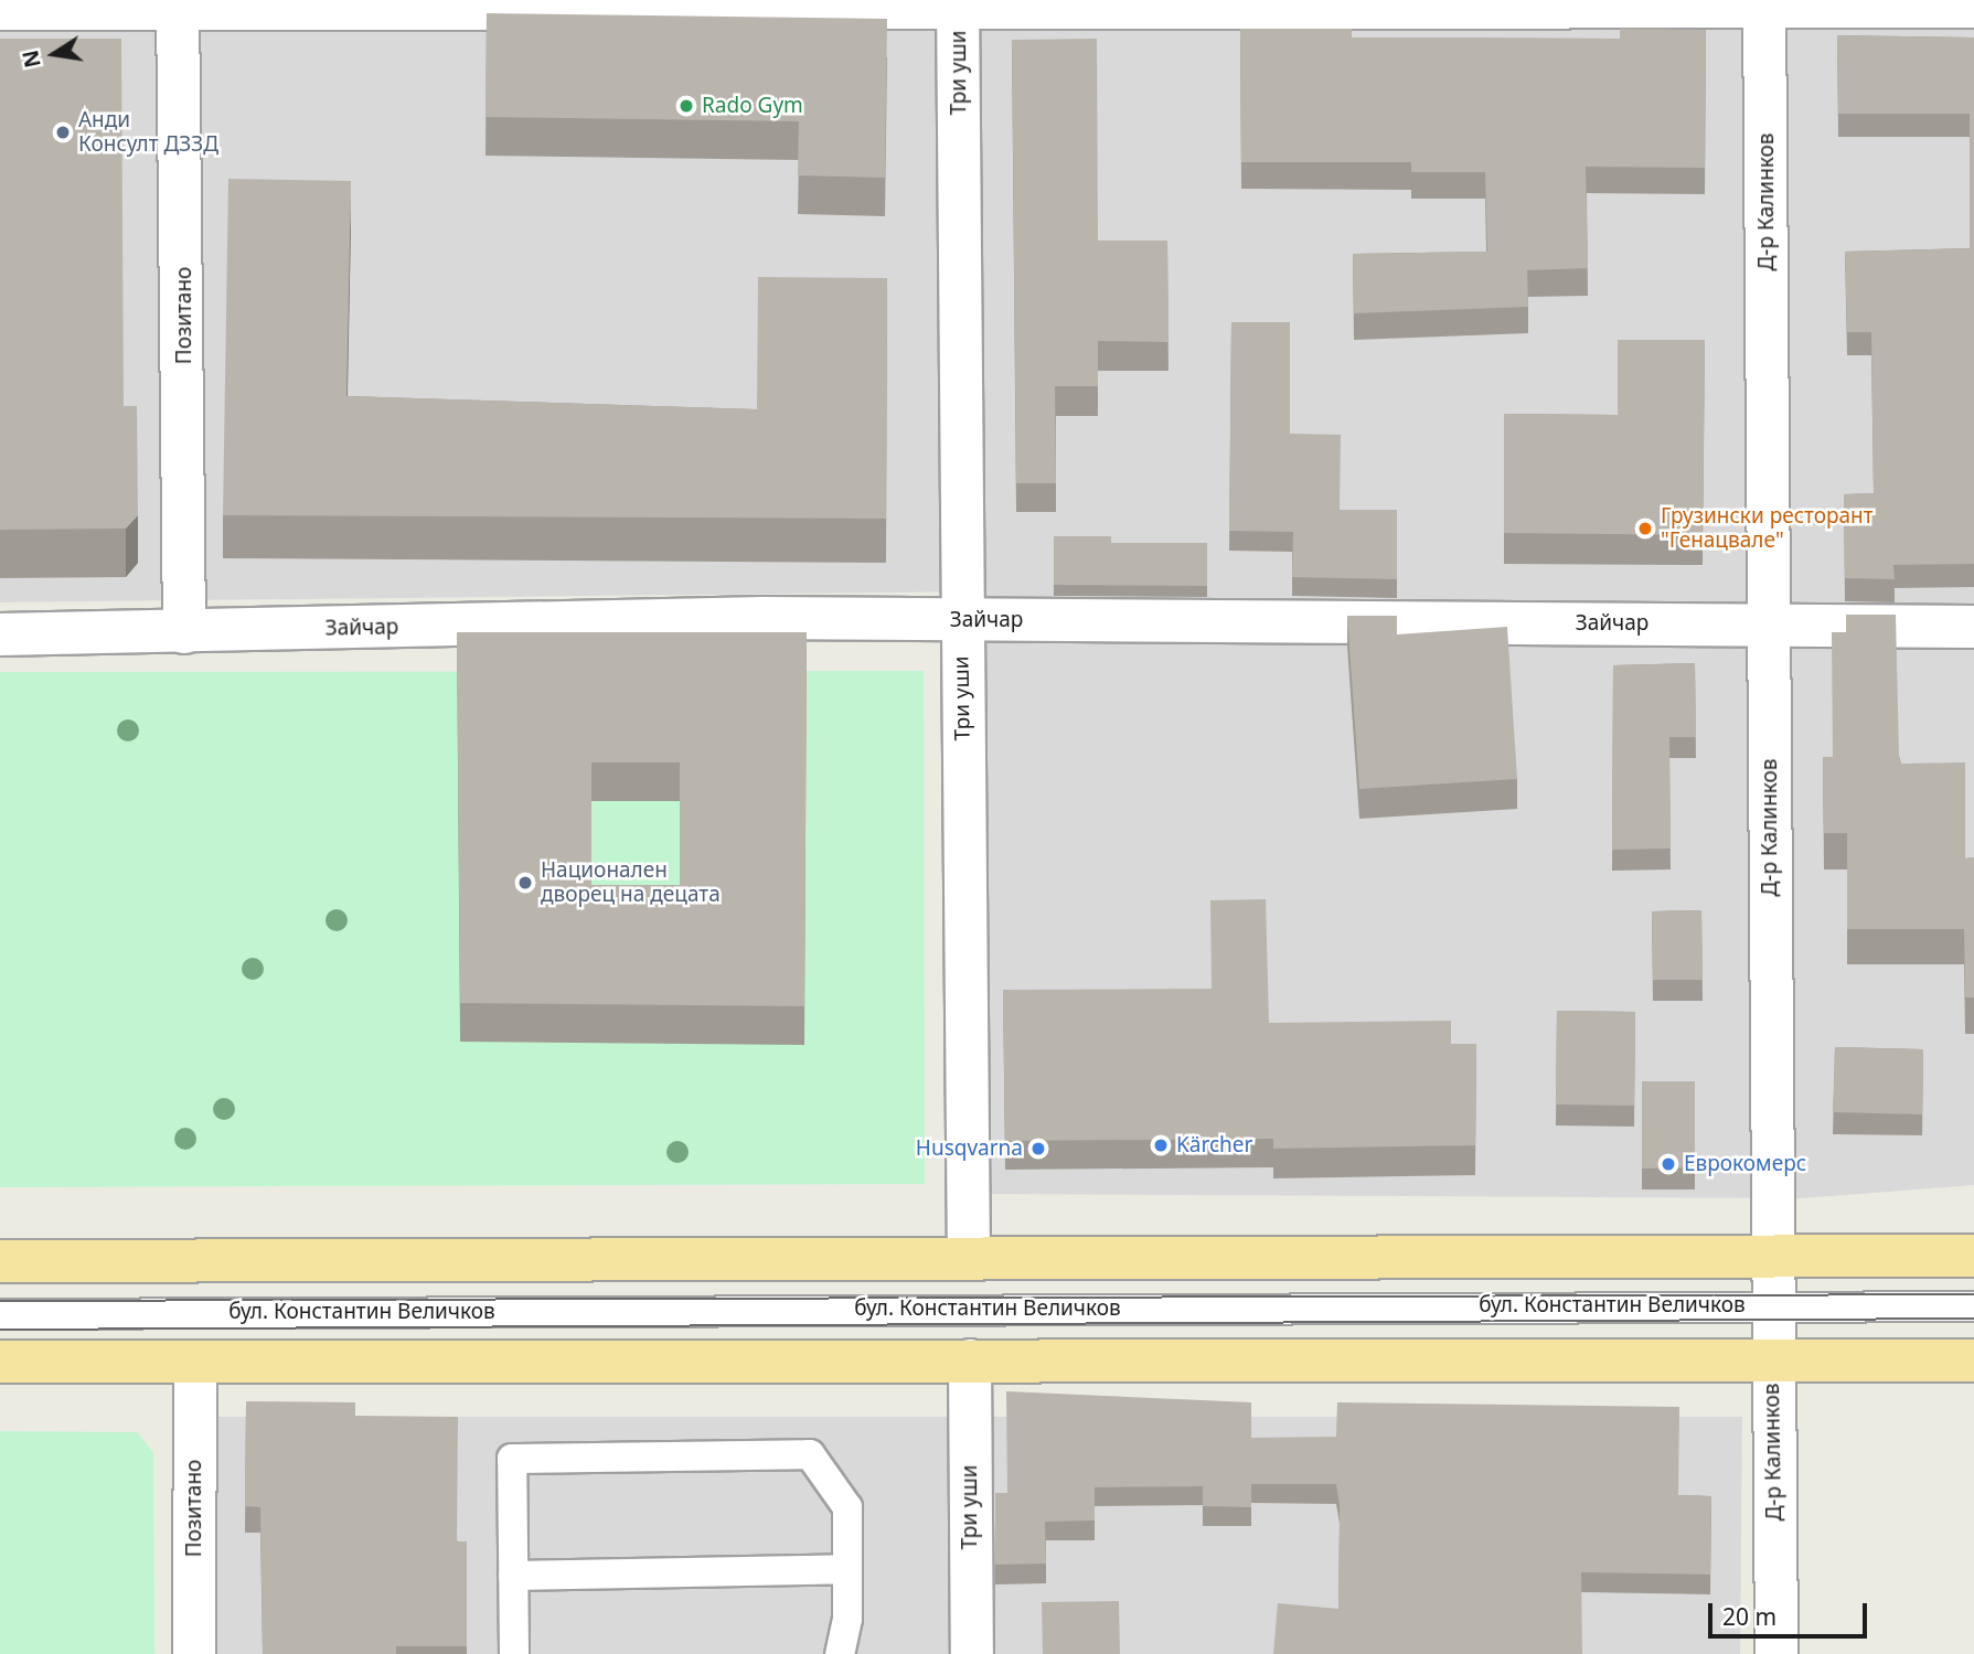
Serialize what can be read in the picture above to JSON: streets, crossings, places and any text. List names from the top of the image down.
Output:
{
  "streets": {
    "street": [
      "Три уши",
      "Д-р Калинков",
      "Позитано",
      "Зайчар"
    ],
    "lane": ["бул. Константин Величков"]
  },
  "crossings": [
    ["Три уши", "Зайчар"],
    ["Д-р Калинков", "Зайчар"],
    ["Д-р Калинков", "бул. Константин Величков"],
    ["Позитано", "Зайчар"]
  ],
  "places": [
    "Rado Gym",
    "Анди Консулт ДЗЗД",
    "Грузински ресторант \"Генацвале\"",
    "Национален дворец на децата",
    "Kärcher",
    "Husqvarna",
    "Еврокомерс"
  ],
  "scale_bar": "20 m",
  "north": "left"
}
